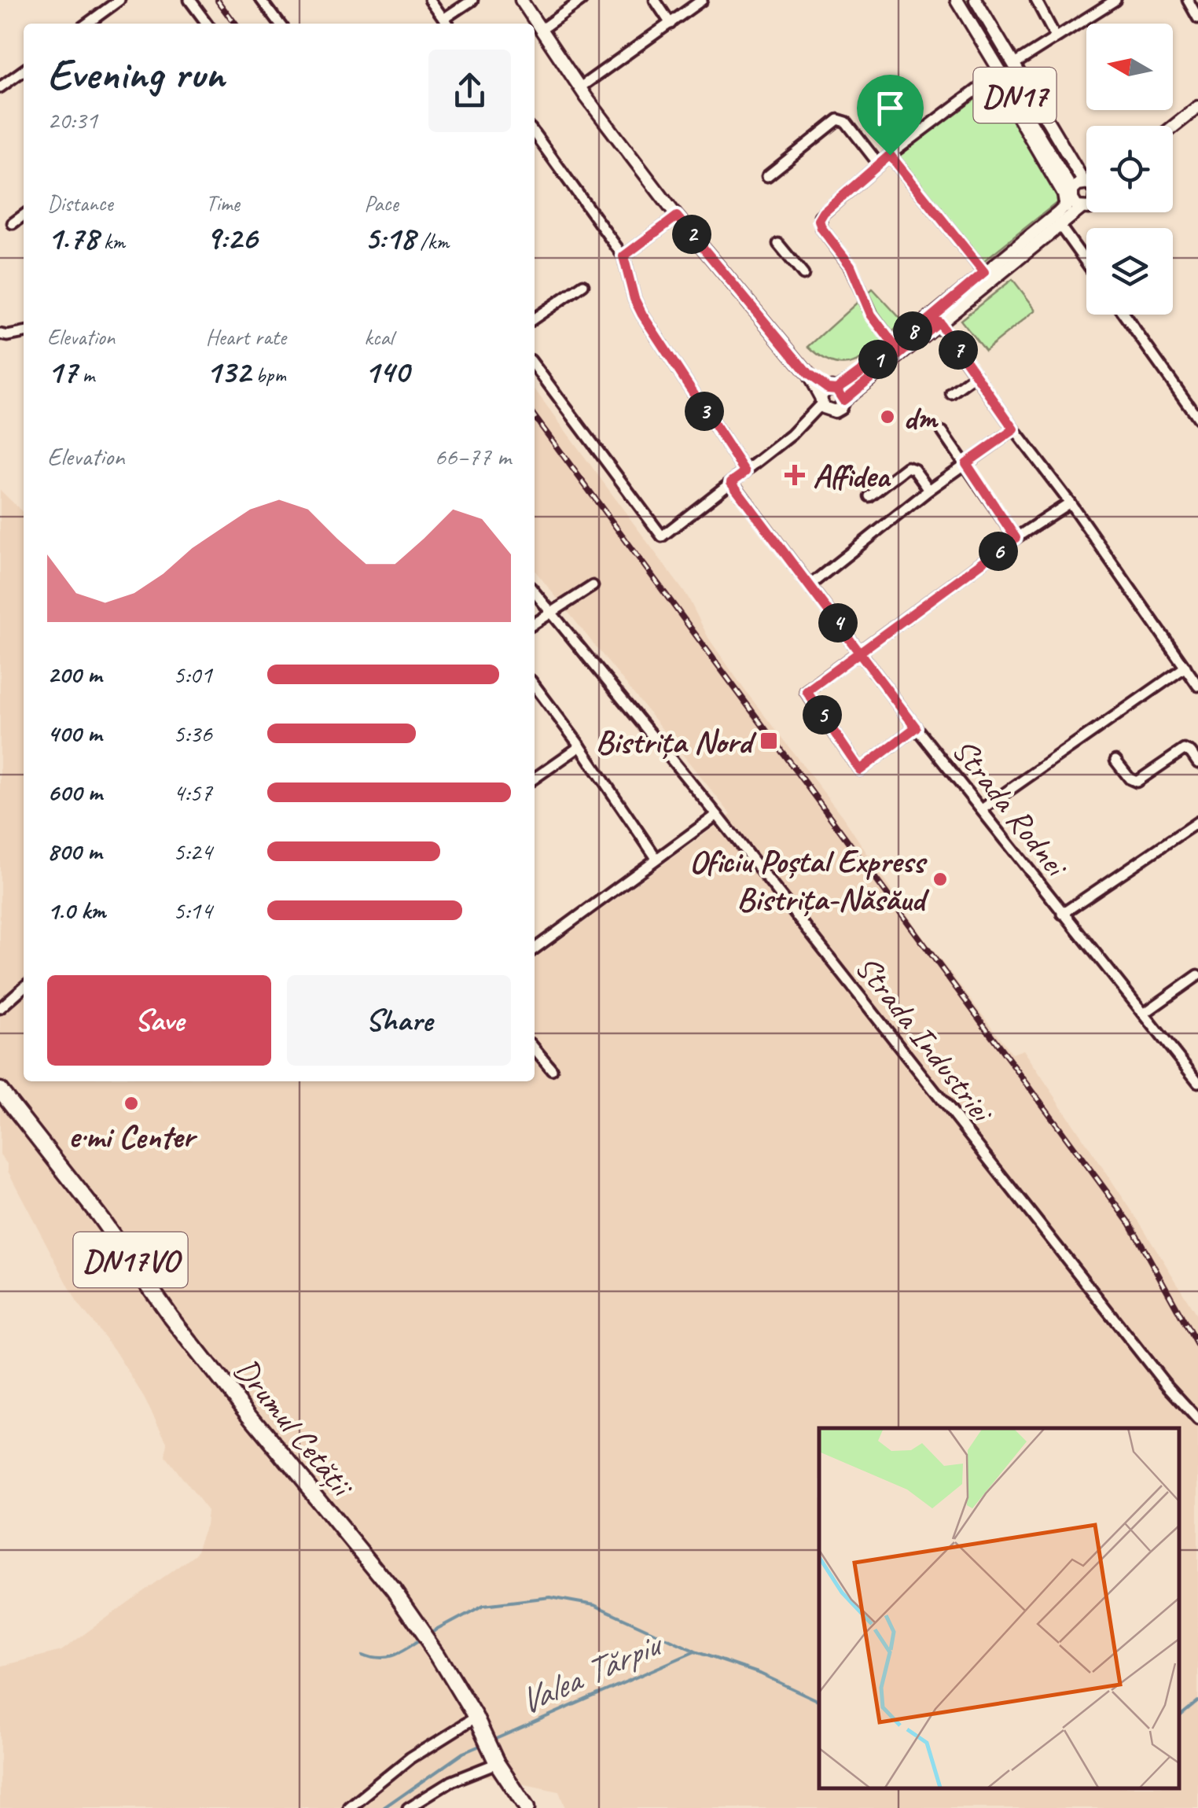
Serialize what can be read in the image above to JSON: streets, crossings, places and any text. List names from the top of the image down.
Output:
{
  "streets": {
    "highway": ["DN17VO", "Drumul Cetății"],
    "main road": ["DN17"],
    "street": ["Strada Rodnei", "Strada Industriei"]
  },
  "water": ["Valea Tărpiu"],
  "places": {
    "other": ["dm", "Oficiu Poștal Express Bistrița-Năsăud", "e·mi Center"],
    "health": ["Affidea"],
    "transit": ["Bistrița Nord"]
  },
  "north": "left",
  "page": {
    "heading": ["Evening run", "20:31"],
    "stats": [
      ["Distance", "1.78 km"],
      ["Time", "9:26"],
      ["Pace", "5:18 /km"],
      ["Elevation", "17 m"],
      ["Heart rate", "132 bpm"],
      ["kcal", "140"]
    ],
    "pins": [
      "2",
      "8",
      "7",
      "1",
      "3",
      "6",
      "4",
      "5"
    ],
    "chart": ["Elevation", "66–77 m"],
    "list": [
      {
        "name": "200 m",
        "note": "5:01"
      },
      {
        "name": "400 m",
        "note": "5:36"
      },
      {
        "name": "600 m",
        "note": "4:57"
      },
      {
        "name": "800 m",
        "note": "5:24"
      },
      {
        "name": "1.0 km",
        "note": "5:14"
      }
    ],
    "buttons": ["Save", "Share"]
  }
}
